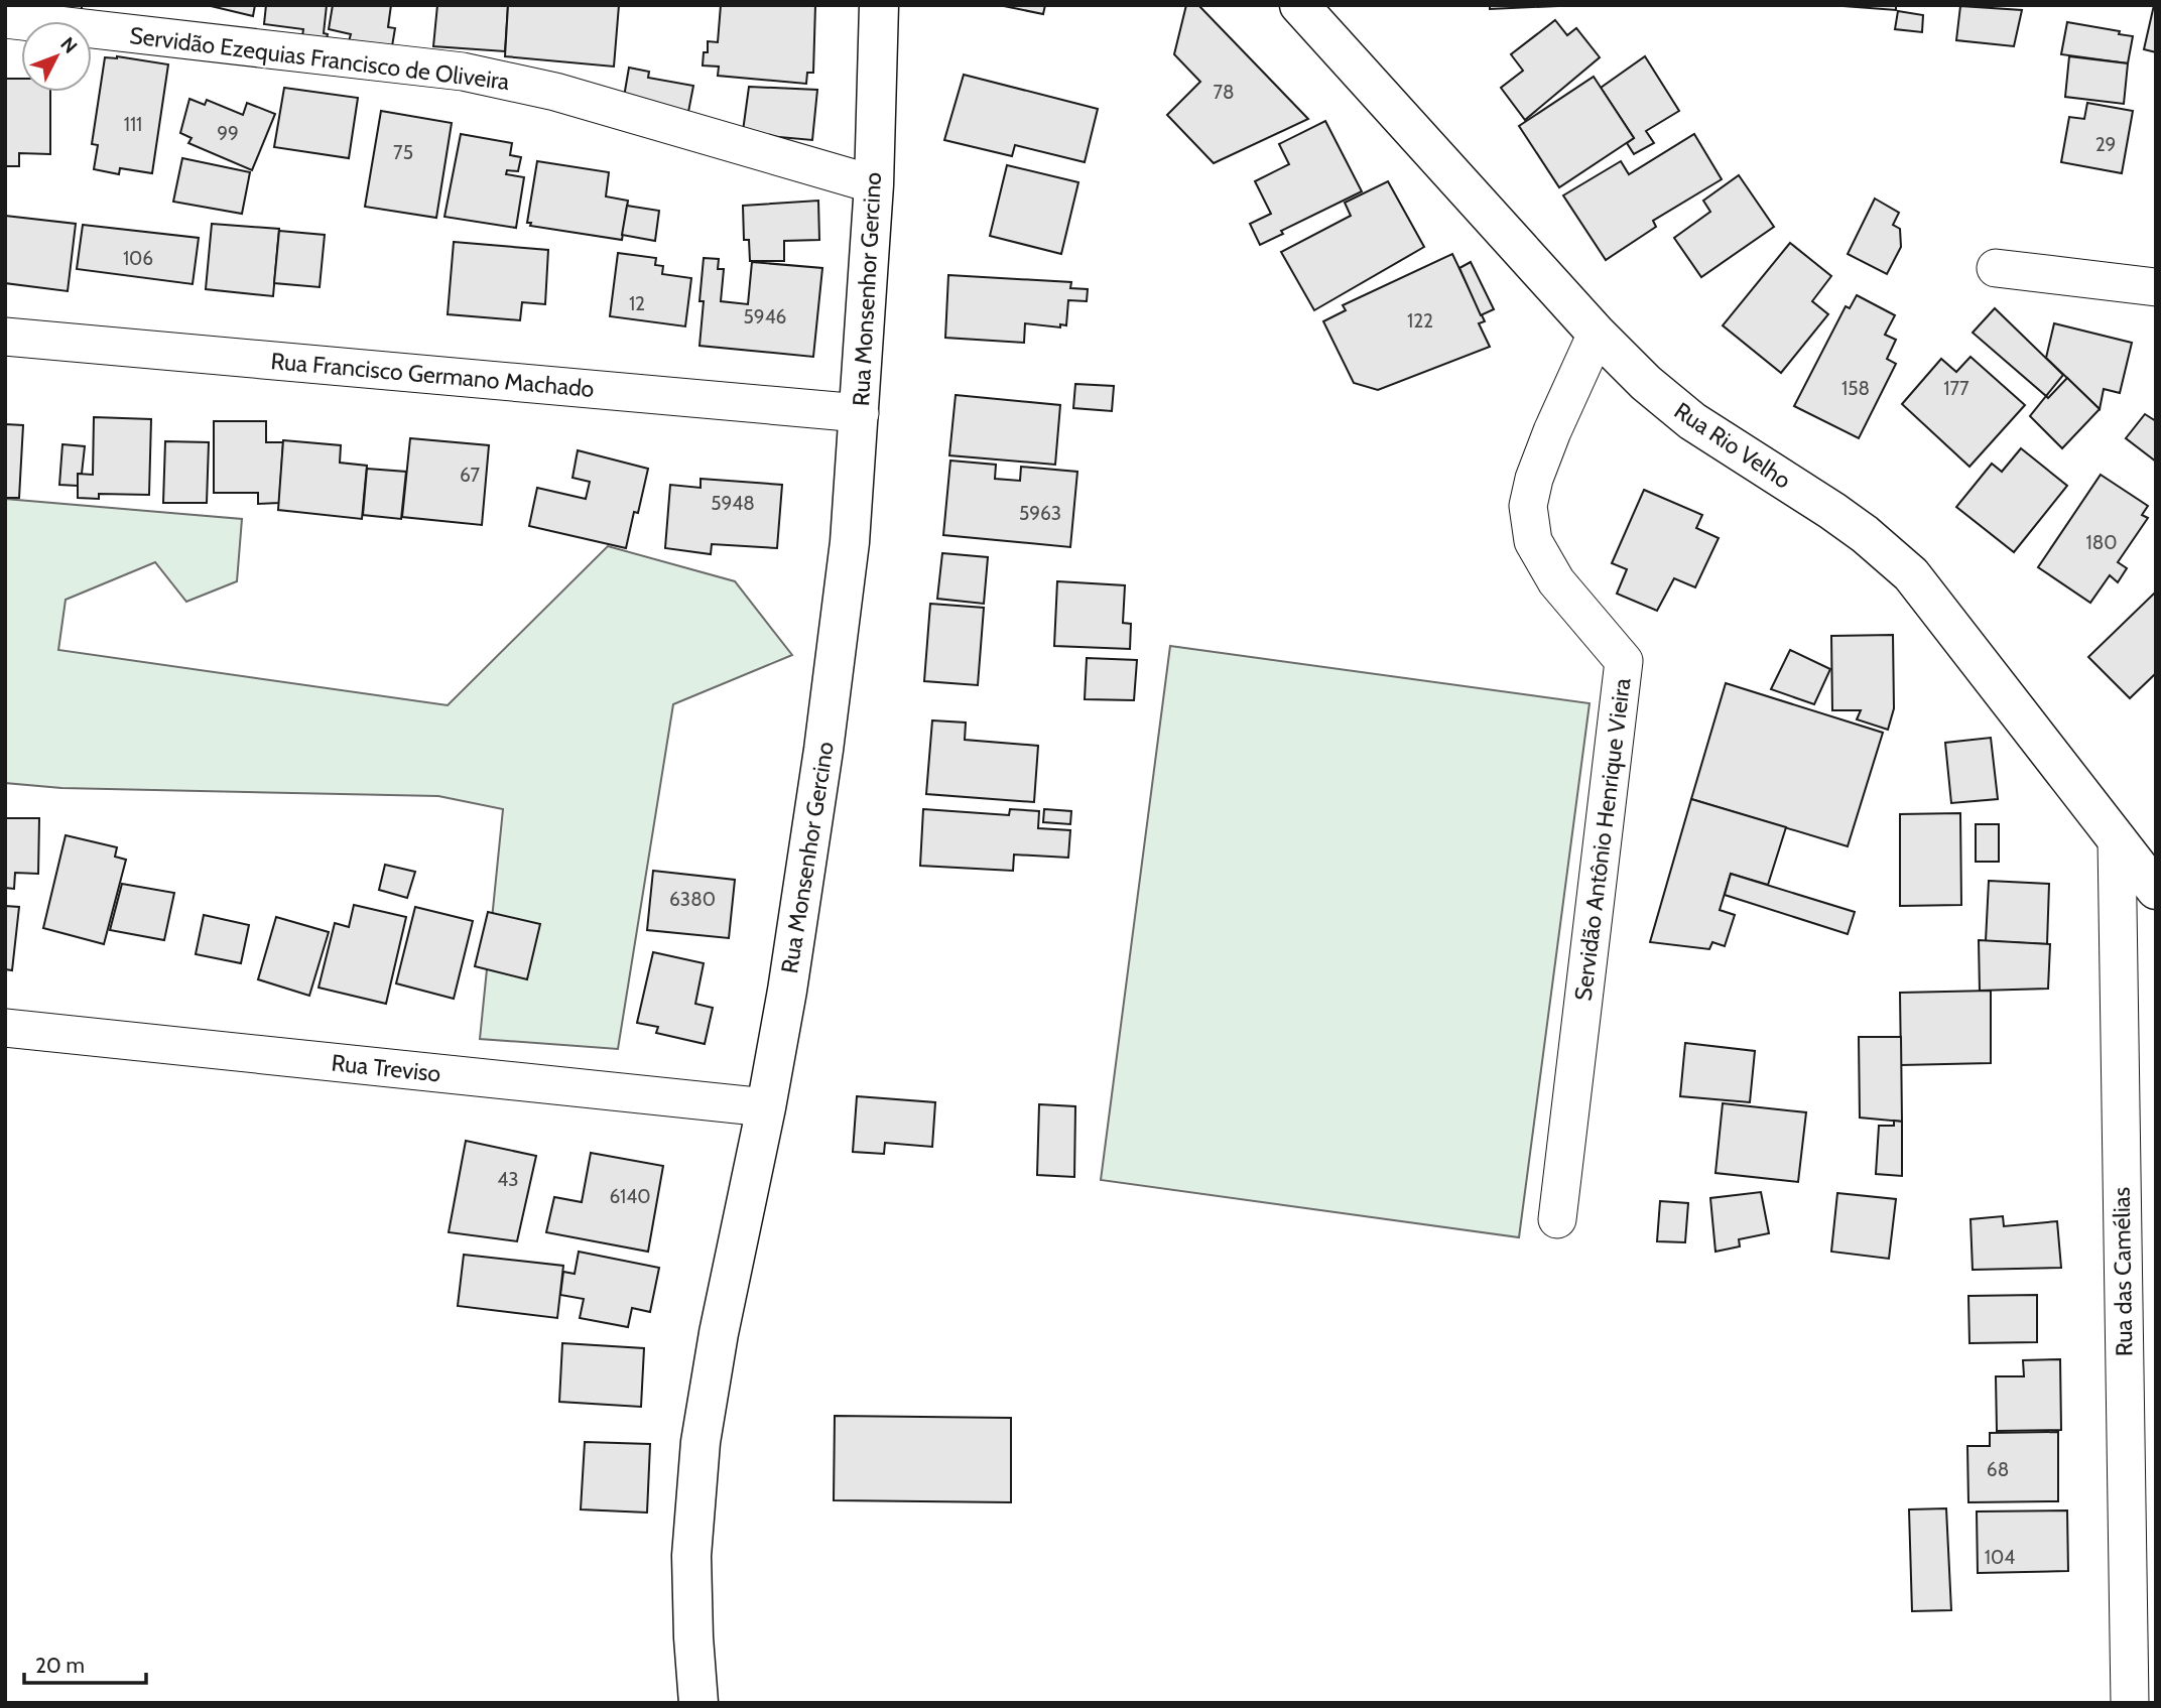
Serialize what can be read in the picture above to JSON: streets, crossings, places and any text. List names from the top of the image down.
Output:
{
  "streets": {
    "main road": ["Rua Monsenhor Gercino", "Rua Rio Velho"],
    "street": [
      "Servidão Ezequias Francisco de Oliveira",
      "Rua Francisco Germano Machado",
      "Servidão Antônio Henrique Vieira",
      "Rua Treviso",
      "Rua das Camélias"
    ]
  },
  "crossings": [
    ["Servidão Ezequias Francisco de Oliveira", "Rua Monsenhor Gercino"],
    ["Rua Monsenhor Gercino", "Rua Francisco Germano Machado"],
    ["Rua Monsenhor Gercino", "Rua Treviso"],
    ["Rua Rio Velho", "Servidão Antônio Henrique Vieira"],
    ["Rua Rio Velho", "Rua das Camélias"]
  ],
  "house_numbers": [
    "78",
    "111",
    "99",
    "29",
    "75",
    "106",
    "12",
    "5946",
    "122",
    "158",
    "177",
    "67",
    "5948",
    "5963",
    "180",
    "6380",
    "43",
    "6140",
    "68",
    "104"
  ],
  "scale_bar": "20 m",
  "north": "top right"
}
